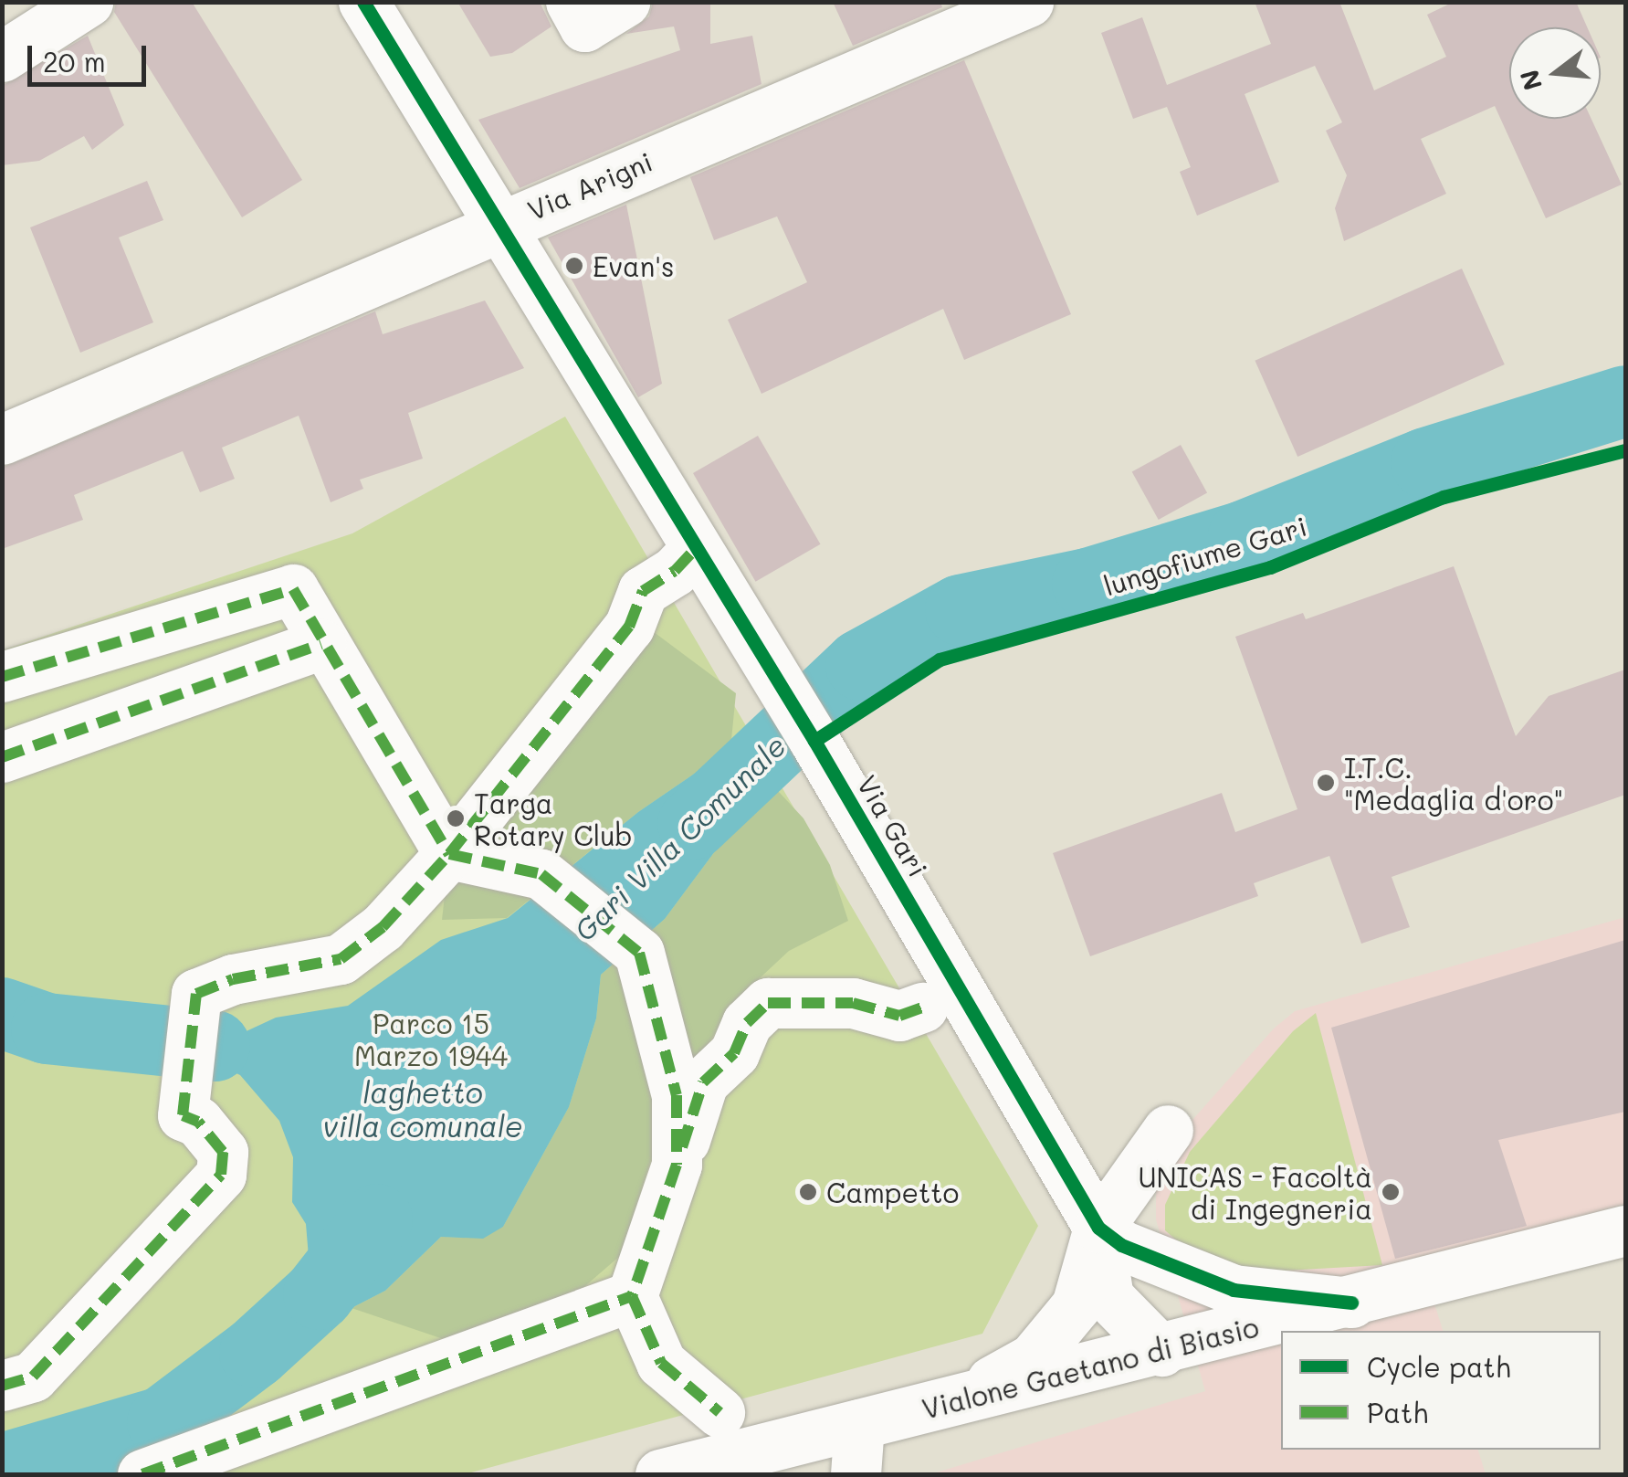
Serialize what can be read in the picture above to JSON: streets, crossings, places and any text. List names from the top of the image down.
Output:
{
  "streets": {
    "street": ["Via Arigni", "Via Gari", "Vialone Gaetano di Biasio"],
    "cycle path": ["lungofiume Gari"]
  },
  "crossings": [
    ["Via Arigni", "Via Gari"],
    ["Via Gari", "Vialone Gaetano di Biasio"]
  ],
  "water": ["Gari Villa Comunale", "laghetto villa comunale"],
  "parks": ["Parco 15 Marzo 1944"],
  "places": [
    "Evan's",
    "I.T.C. \"Medaglia d'oro\"",
    "Targa Rotary Club",
    "Campetto",
    "UNICAS - Facoltà di Ingegneria"
  ],
  "legend": ["Cycle path", "Path"],
  "scale_bar": "20 m",
  "north": "left"
}
